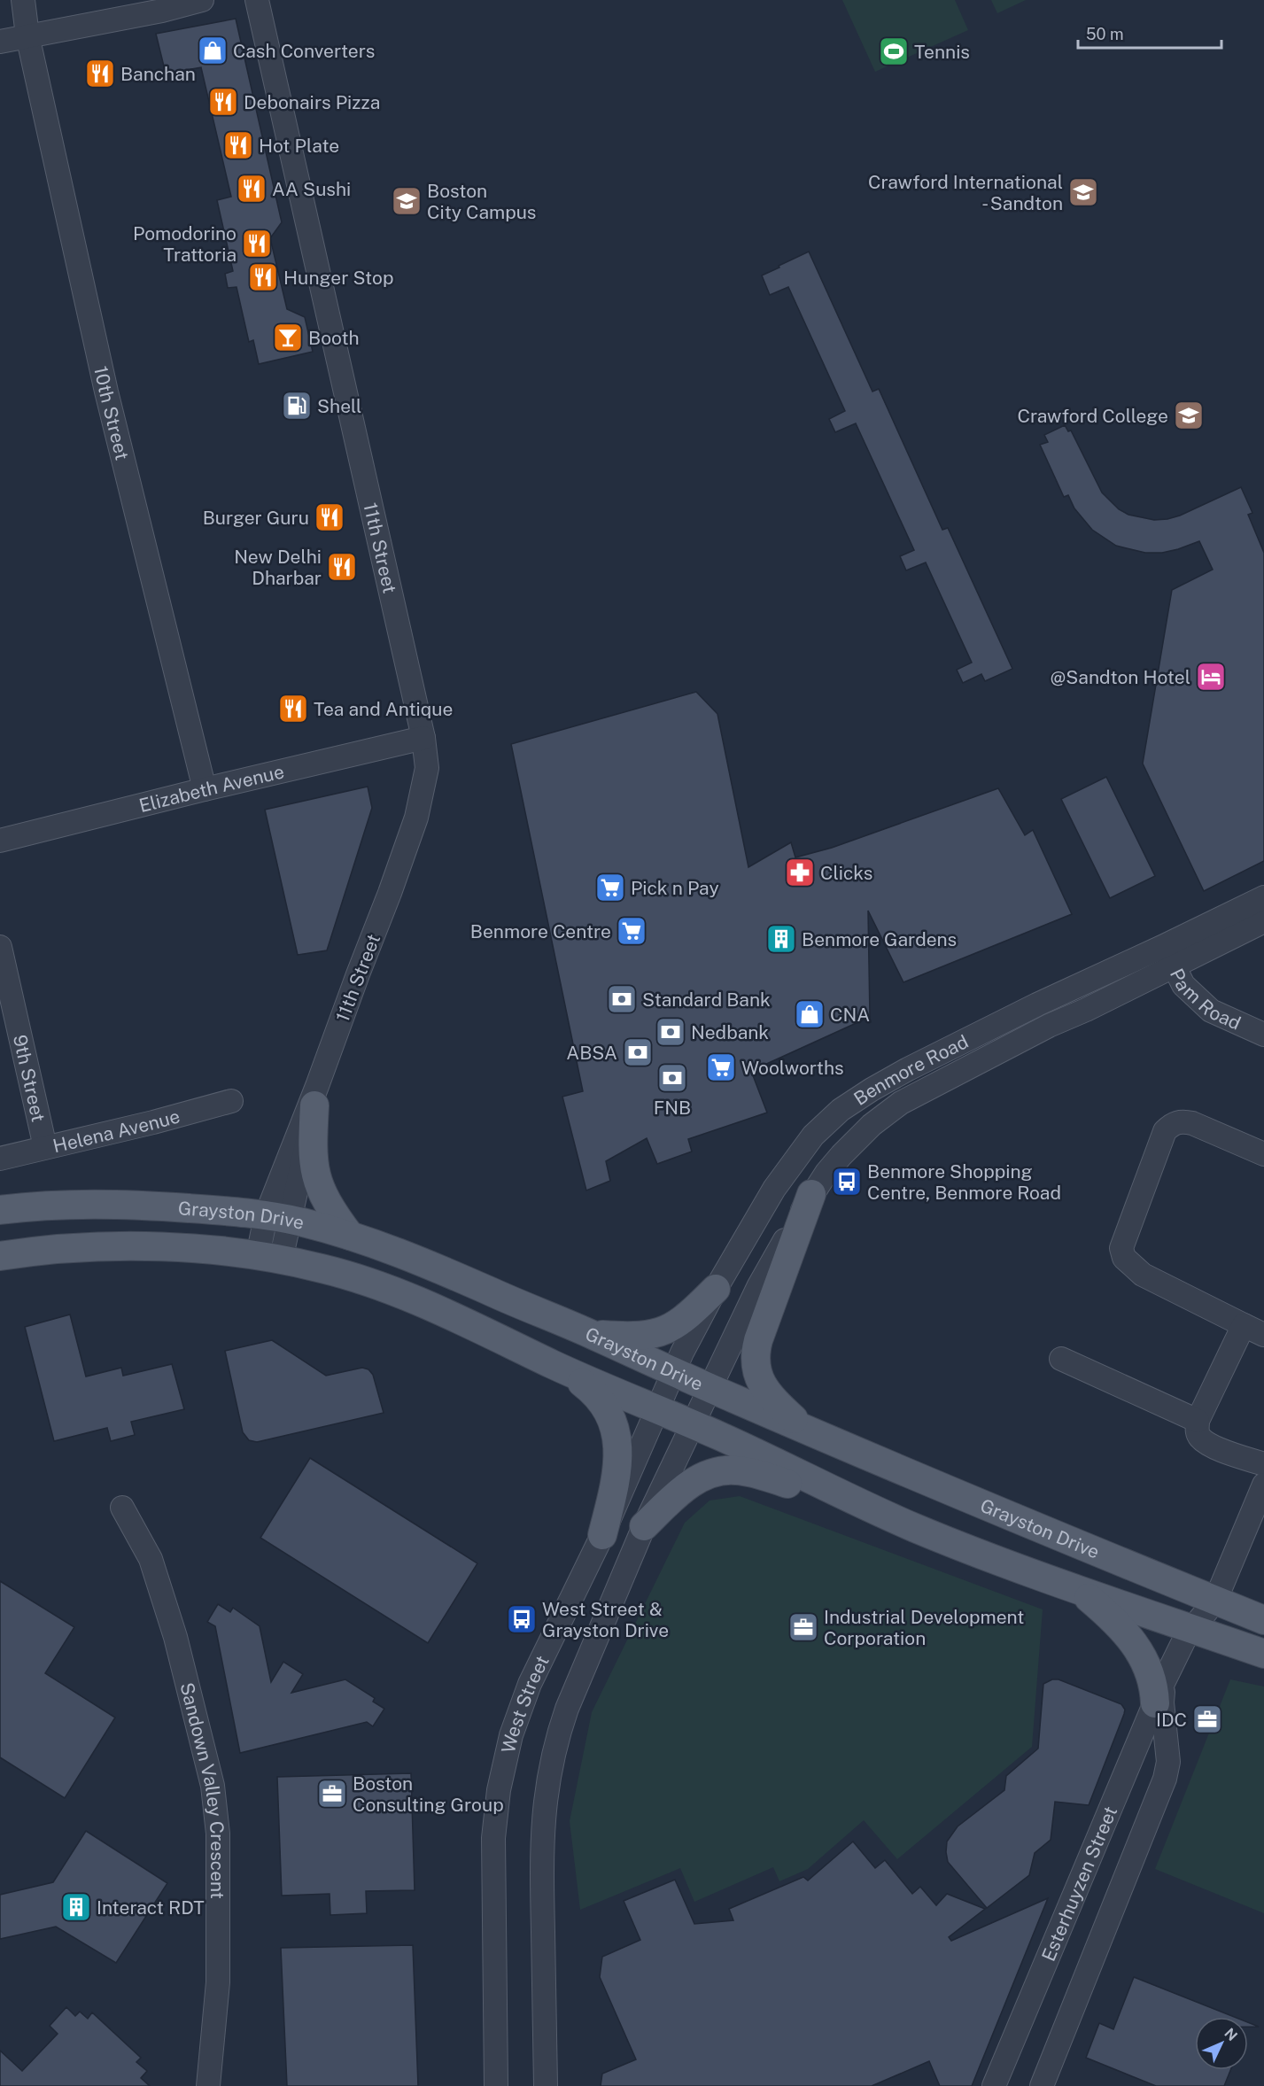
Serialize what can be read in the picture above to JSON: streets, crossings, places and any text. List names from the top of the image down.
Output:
{
  "streets": {
    "main road": ["Grayston Drive"],
    "street": [
      "10th Street",
      "11th Street",
      "Elizabeth Avenue",
      "Pam Road",
      "Benmore Road",
      "9th Street",
      "Helena Avenue",
      "West Street",
      "Sandown Valley Crescent",
      "Esterhuyzen Street"
    ]
  },
  "crossings": [
    ["10th Street", "Elizabeth Avenue"],
    ["11th Street", "Elizabeth Avenue"],
    ["11th Street", "Grayston Drive"],
    ["Pam Road", "Benmore Road"],
    ["Benmore Road", "Grayston Drive"],
    ["Benmore Road", "West Street"],
    ["9th Street", "Helena Avenue"],
    ["Grayston Drive", "West Street"],
    ["Grayston Drive", "Esterhuyzen Street"]
  ],
  "places": {
    "shop": ["Cash Converters", "CNA"],
    "sports": ["Tennis"],
    "restaurant": [
      "Banchan",
      "Debonairs Pizza",
      "Hot Plate",
      "AA Sushi",
      "Pomodorino Trattoria",
      "Hunger Stop",
      "Burger Guru",
      "New Delhi Dharbar",
      "Tea and Antique"
    ],
    "school or university": ["Crawford International - Sandton", "Boston City Campus", "Crawford College"],
    "bar": ["Booth"],
    "fuel station": ["Shell"],
    "hotel": ["@Sandton Hotel"],
    "pharmacy": ["Clicks"],
    "supermarket": ["Pick n Pay", "Benmore Centre", "Woolworths"],
    "building": ["Benmore Gardens", "Interact RDT"],
    "bank": [
      "Standard Bank",
      "Nedbank",
      "ABSA",
      "FNB"
    ],
    "bus stop": ["Benmore Shopping Centre, Benmore Road", "West Street & Grayston Drive"],
    "office": ["Industrial Development Corporation", "IDC", "Boston Consulting Group"]
  },
  "scale_bar": "50 m",
  "north": "top right"
}
